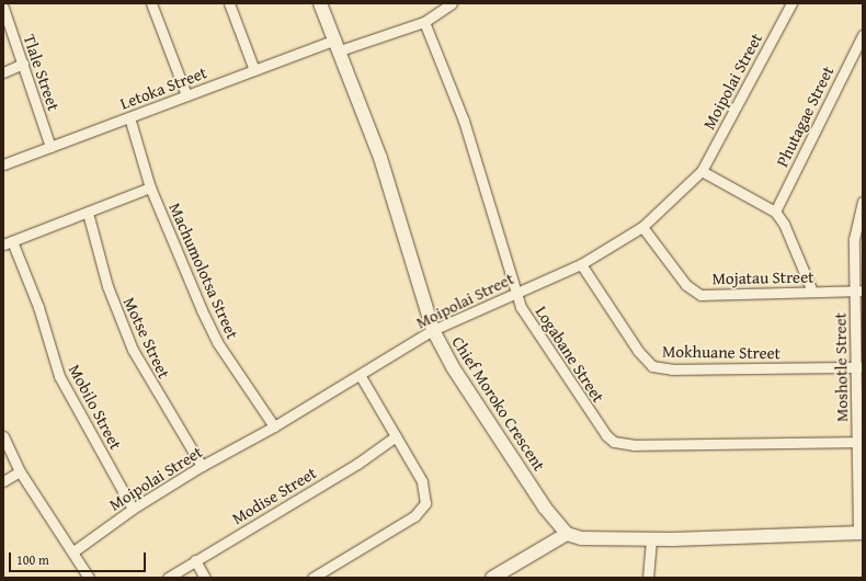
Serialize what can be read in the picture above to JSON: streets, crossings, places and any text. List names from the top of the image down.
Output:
{
  "streets": {
    "street": [
      "Tlale Street",
      "Moipolai Street",
      "Letoka Street",
      "Phutagae Street",
      "Machumolotsa Street",
      "Mojatau Street",
      "Motse Street",
      "Mokhuane Street",
      "Logabane Street",
      "Moshotle Street",
      "Chief Moroko Crescent",
      "Mobilo Street",
      "Modise Street"
    ]
  },
  "crossings": [
    ["Tlale Street", "Letoka Street"],
    ["Moipolai Street", "Machumolotsa Street"],
    ["Moipolai Street", "Mojatau Street"],
    ["Moipolai Street", "Motse Street"],
    ["Moipolai Street", "Mokhuane Street"],
    ["Moipolai Street", "Logabane Street"],
    ["Moipolai Street", "Chief Moroko Crescent"],
    ["Moipolai Street", "Mobilo Street"],
    ["Letoka Street", "Machumolotsa Street"],
    ["Letoka Street", "Logabane Street"],
    ["Letoka Street", "Chief Moroko Crescent"],
    ["Mojatau Street", "Moshotle Street"],
    ["Mokhuane Street", "Moshotle Street"],
    ["Logabane Street", "Moshotle Street"]
  ],
  "scale_bar": "100 m"
}
